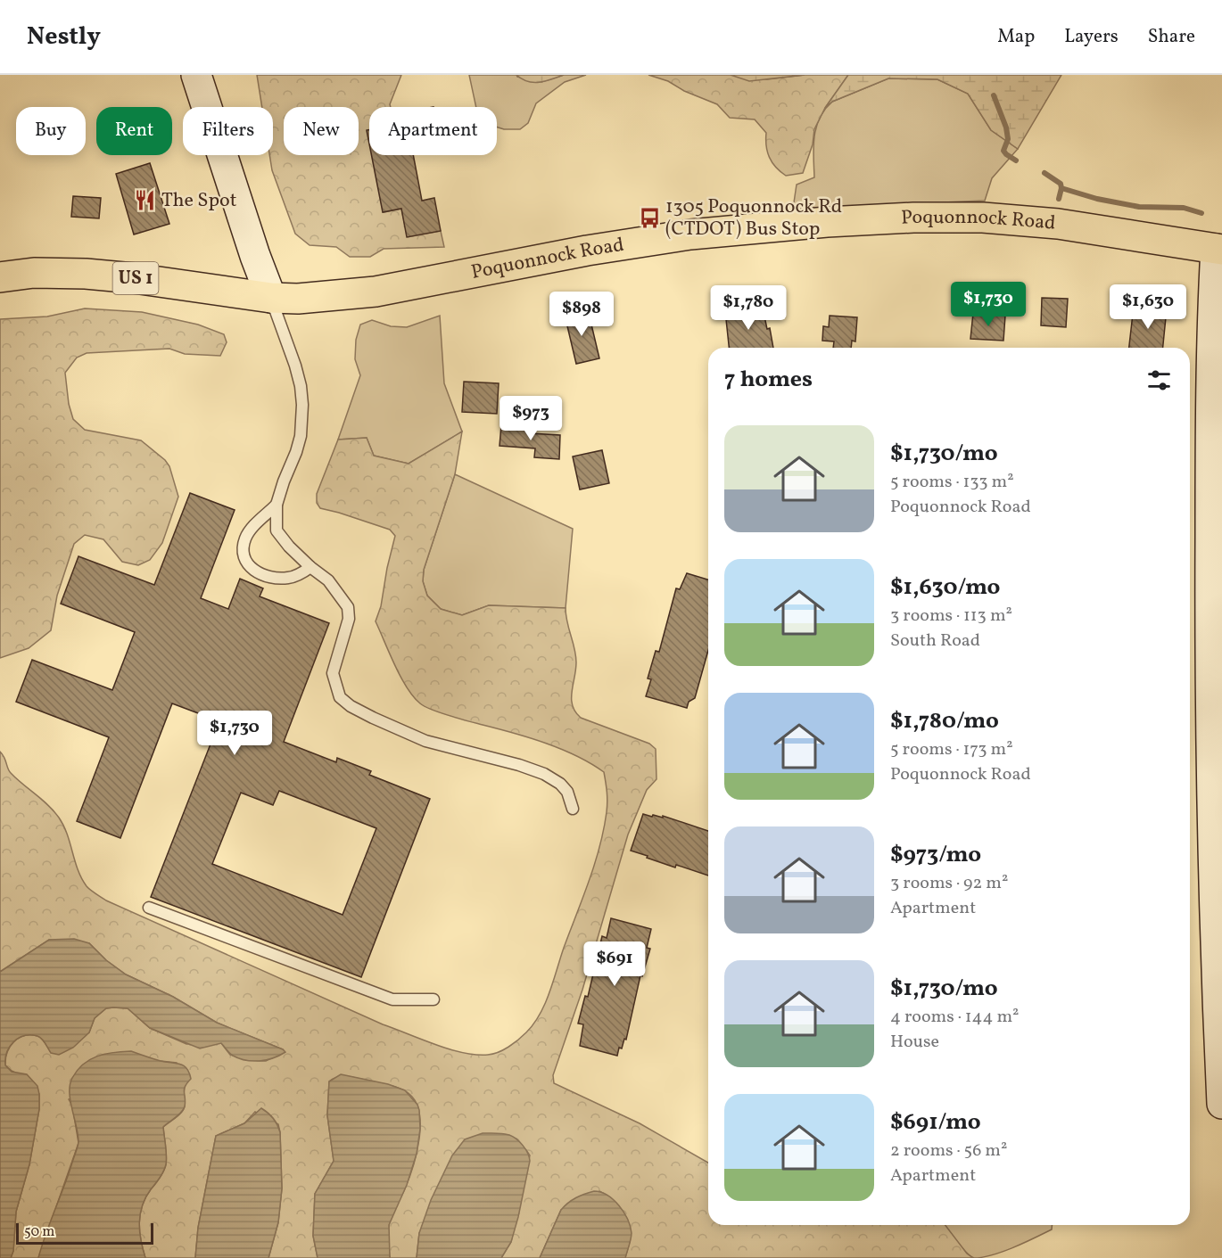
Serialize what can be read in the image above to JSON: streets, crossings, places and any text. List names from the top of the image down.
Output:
{
  "streets": {
    "main road": ["Poquonnock Road", "US 1"]
  },
  "places": {
    "restaurant": ["The Spot"],
    "bus stop": ["1305 Poquonnock Rd (CTDOT) Bus Stop"]
  },
  "scale_bar": "50 m",
  "page": {
    "header": "Nestly",
    "nav": ["Map", "Layers", "Share"],
    "chip": [
      "Buy",
      "Rent",
      "Filters",
      "New",
      "Apartment"
    ],
    "price": [
      "$1,730",
      "$1,630",
      "$1,780",
      "$898",
      "$973",
      "$1,730",
      "$691"
    ],
    "heading": "7 homes",
    "list": [
      {
        "name": "$1,730/mo",
        "note": "5 rooms · 133 m² · Poquonnock Road"
      },
      {
        "name": "$1,630/mo",
        "note": "3 rooms · 113 m² · South Road"
      },
      {
        "name": "$1,780/mo",
        "note": "5 rooms · 173 m² · Poquonnock Road"
      },
      {
        "name": "$973/mo",
        "note": "3 rooms · 92 m² · Apartment"
      },
      {
        "name": "$1,730/mo",
        "note": "4 rooms · 144 m² · House"
      },
      {
        "name": "$691/mo",
        "note": "2 rooms · 56 m² · Apartment"
      }
    ],
    "scale": "50 m"
  }
}
